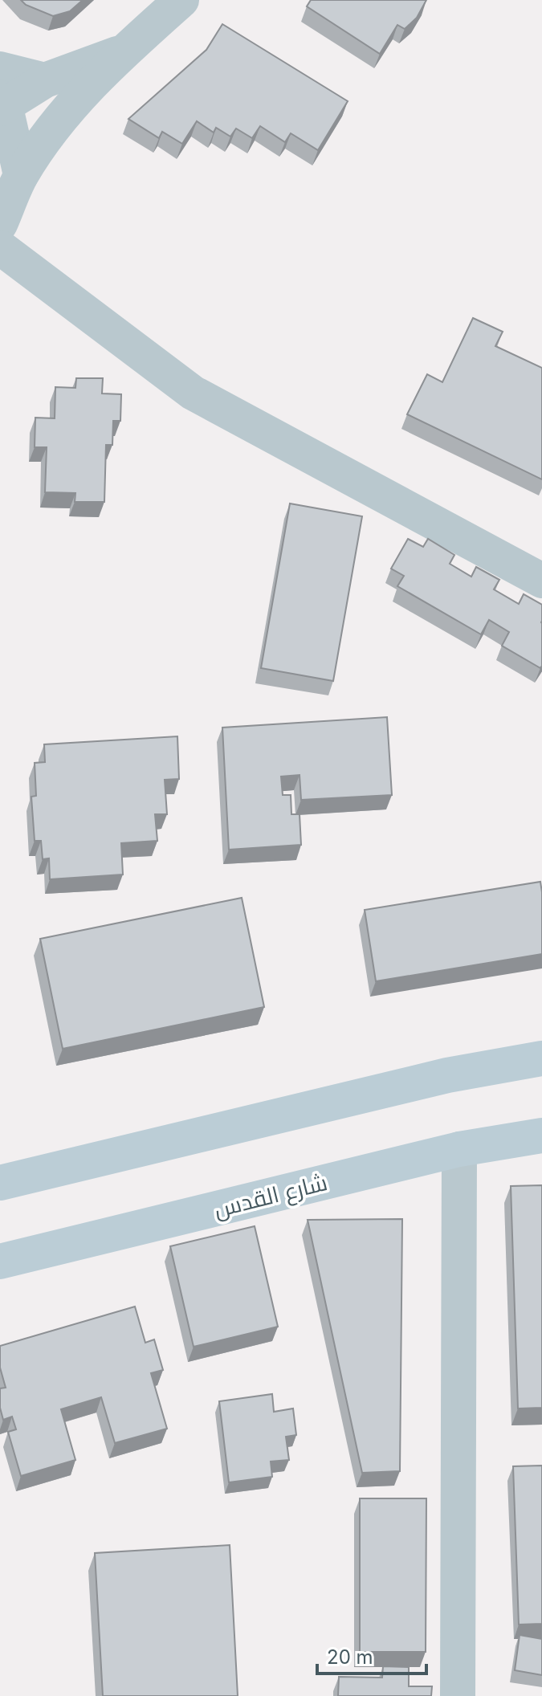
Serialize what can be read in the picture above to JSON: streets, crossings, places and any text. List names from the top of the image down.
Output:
{
  "streets": {
    "main road": ["شارع القدس"]
  },
  "scale_bar": "20 m"
}
